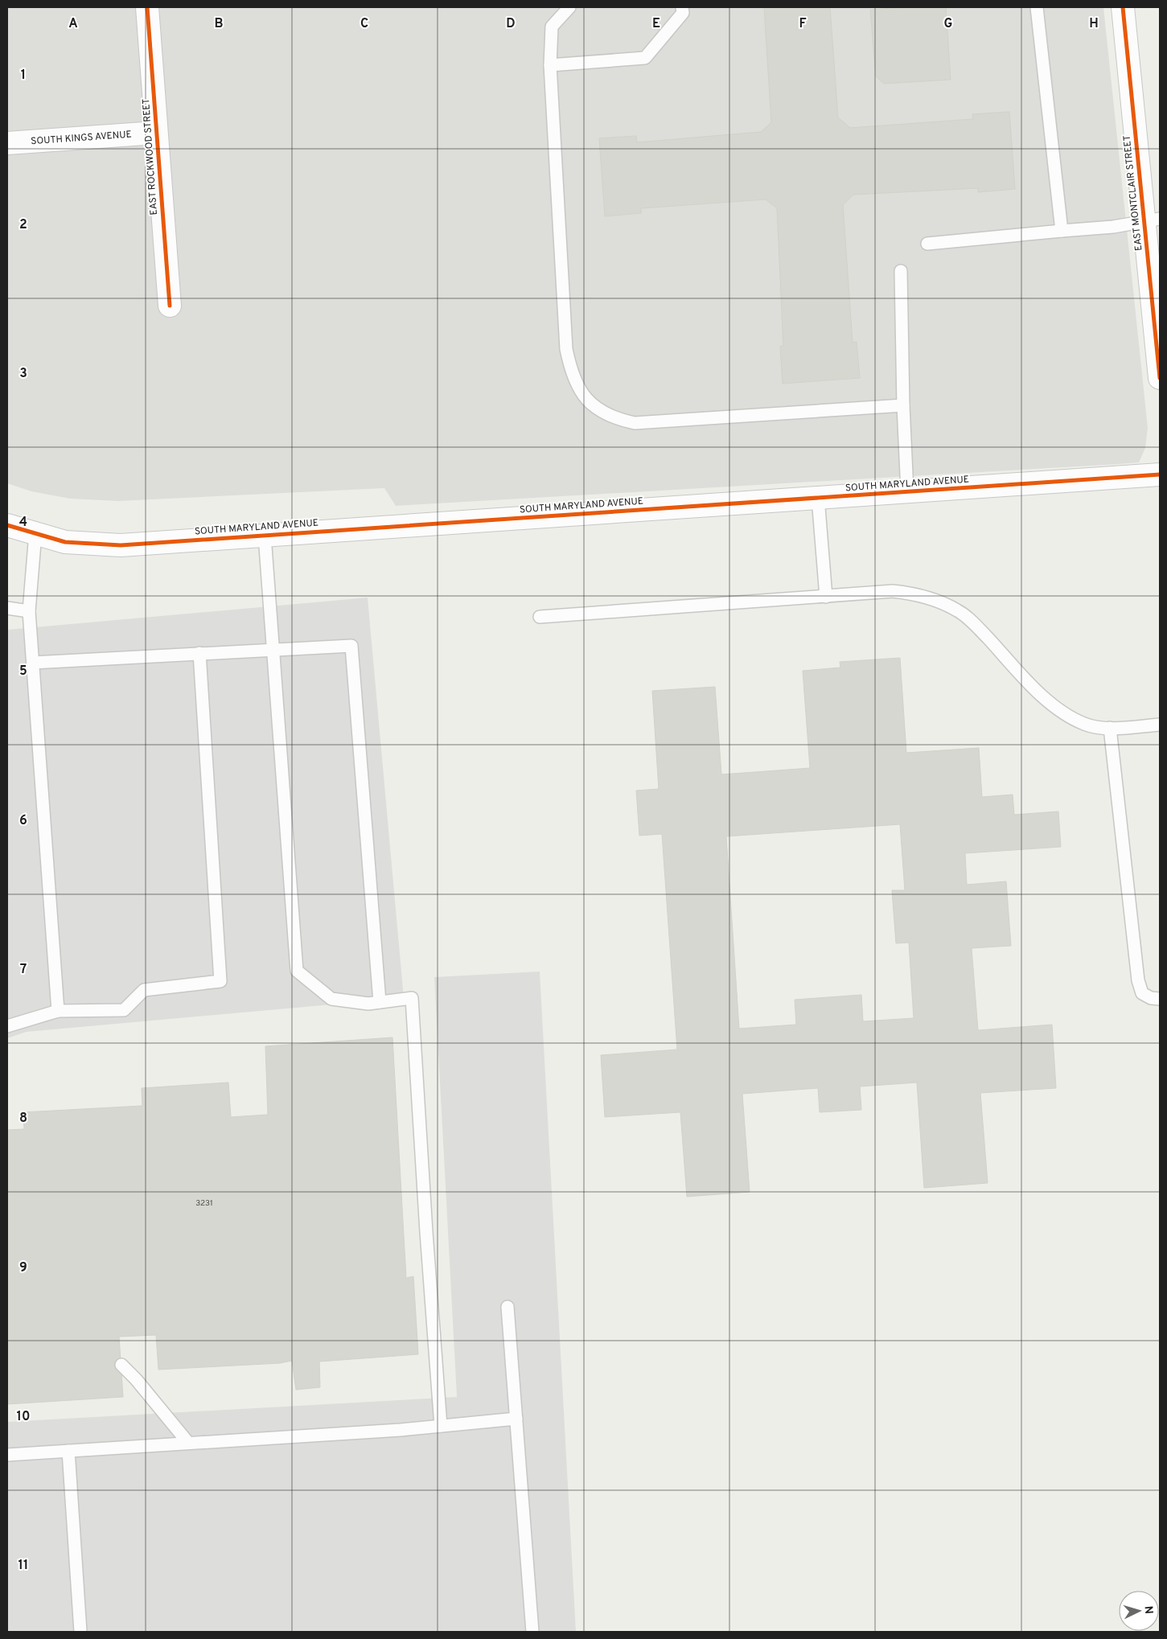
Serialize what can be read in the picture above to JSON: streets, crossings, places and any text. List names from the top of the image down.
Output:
{
  "streets": {
    "street": [
      "SOUTH KINGS AVENUE",
      "EAST ROCKWOOD STREET",
      "EAST MONTCLAIR STREET",
      "SOUTH MARYLAND AVENUE"
    ]
  },
  "crossings": [
    ["SOUTH KINGS AVENUE", "EAST ROCKWOOD STREET"]
  ],
  "house_numbers": ["3231"],
  "north": "right",
  "grid": {
    "columns": [
      "A",
      "B",
      "C",
      "D",
      "E",
      "F",
      "G",
      "H"
    ],
    "rows": [
      "1",
      "2",
      "3",
      "4",
      "5",
      "6",
      "7",
      "8",
      "9",
      "10",
      "11"
    ]
  }
}
